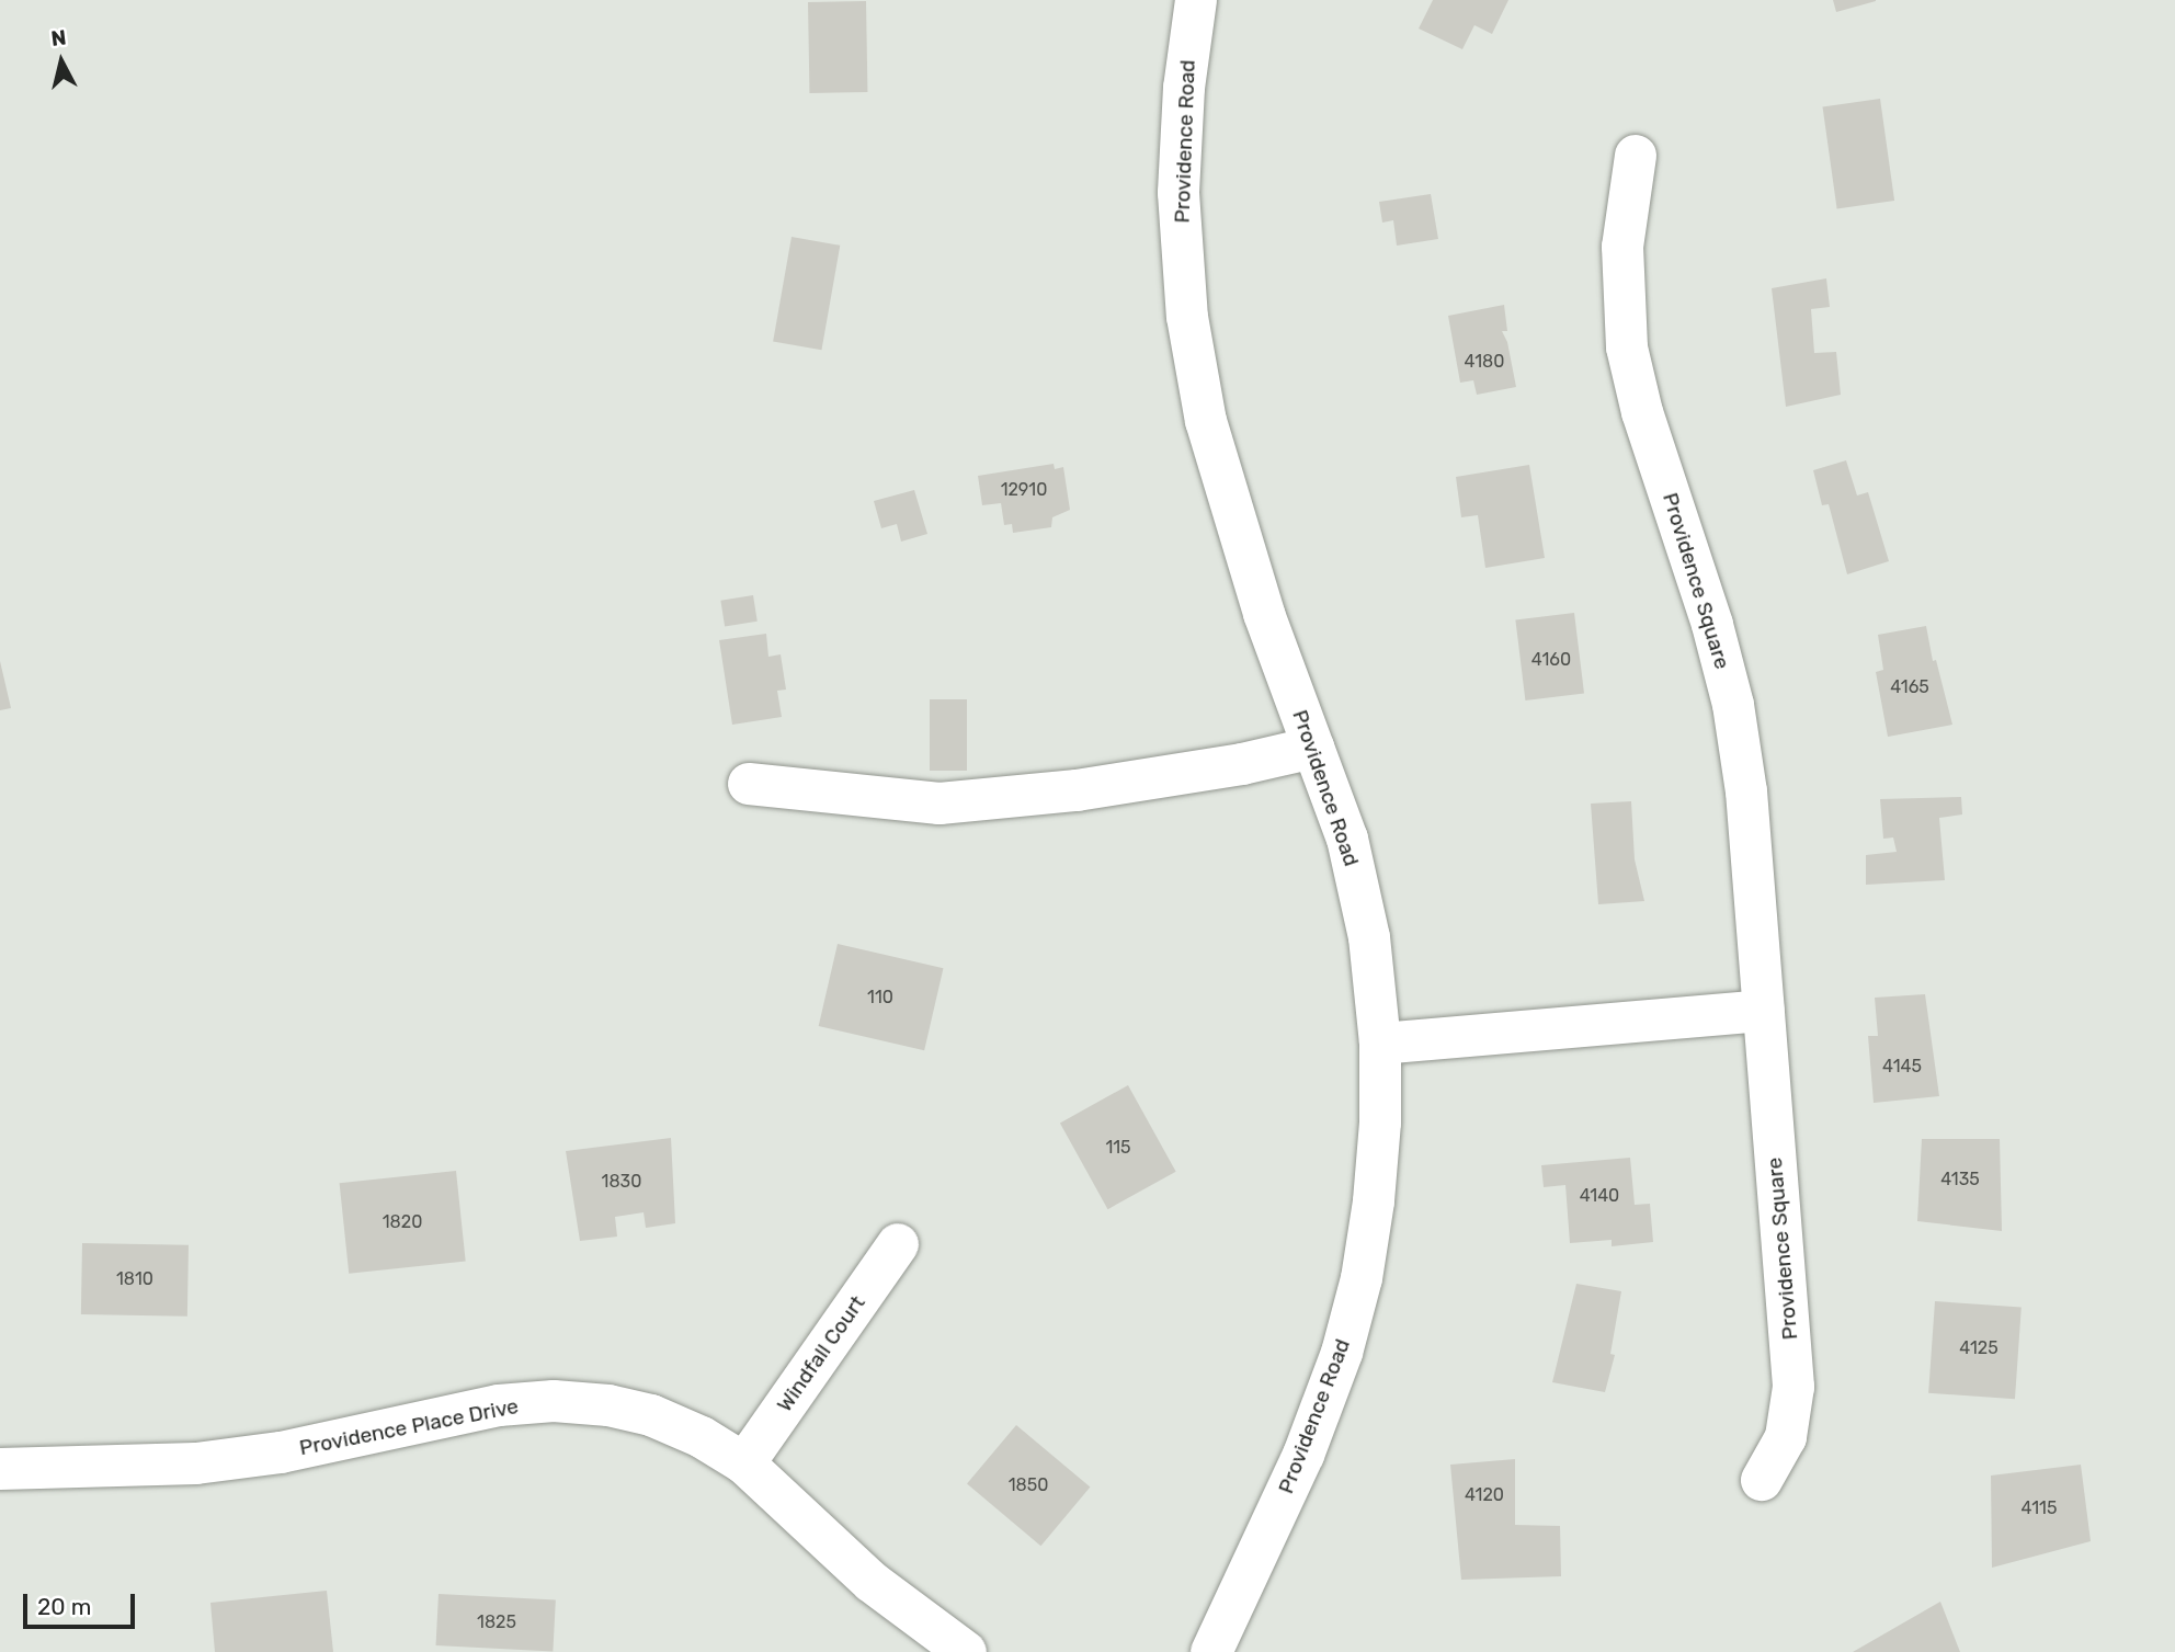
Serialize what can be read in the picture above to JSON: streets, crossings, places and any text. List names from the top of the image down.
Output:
{
  "streets": {
    "street": [
      "Providence Road",
      "Providence Square",
      "Windfall Court",
      "Providence Place Drive"
    ]
  },
  "crossings": [
    ["Windfall Court", "Providence Place Drive"]
  ],
  "house_numbers": [
    "4180",
    "12910",
    "4160",
    "4165",
    "110",
    "4145",
    "115",
    "4135",
    "1830",
    "4140",
    "1820",
    "1810",
    "4125",
    "1850",
    "4120",
    "4115",
    "1825"
  ],
  "scale_bar": "20 m",
  "north": "top"
}
